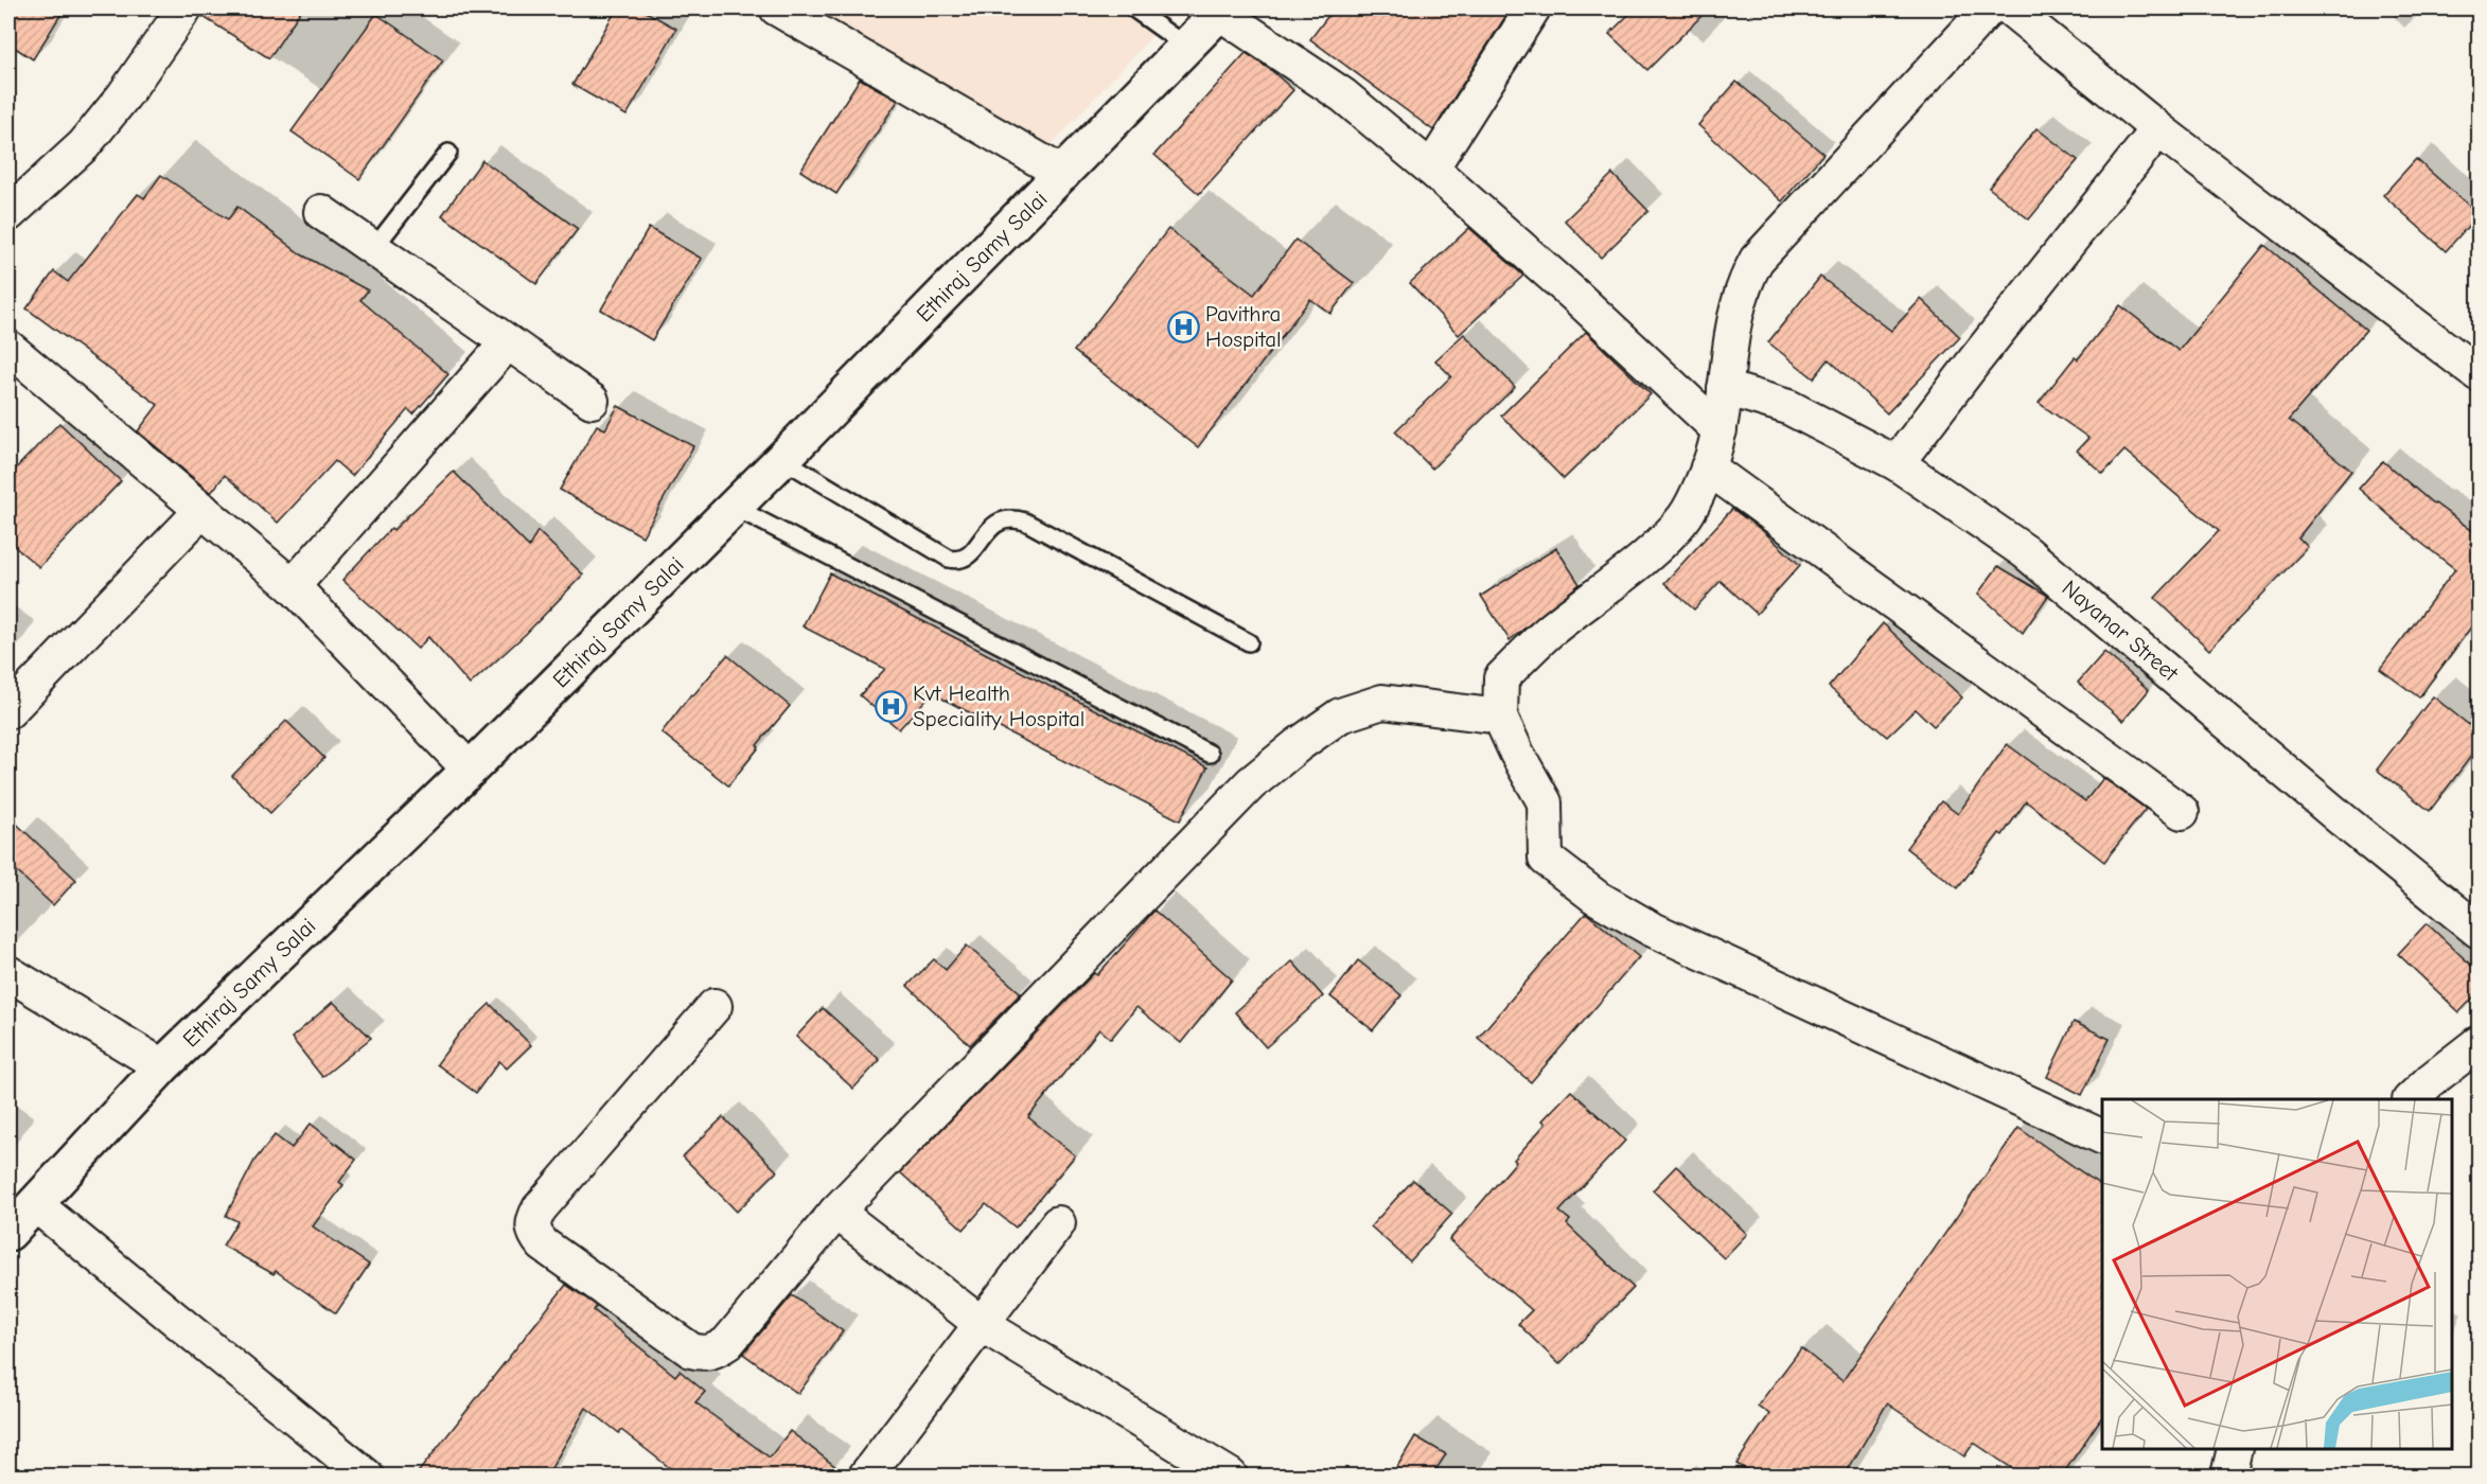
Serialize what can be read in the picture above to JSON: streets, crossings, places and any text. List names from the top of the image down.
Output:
{
  "streets": {
    "main road": ["Ethiraj Samy Salai"],
    "street": ["Nayanar Street"]
  },
  "places": {
    "hospital": ["Pavithra Hospital", "Kvt Health Speciality Hospital"]
  }
}
